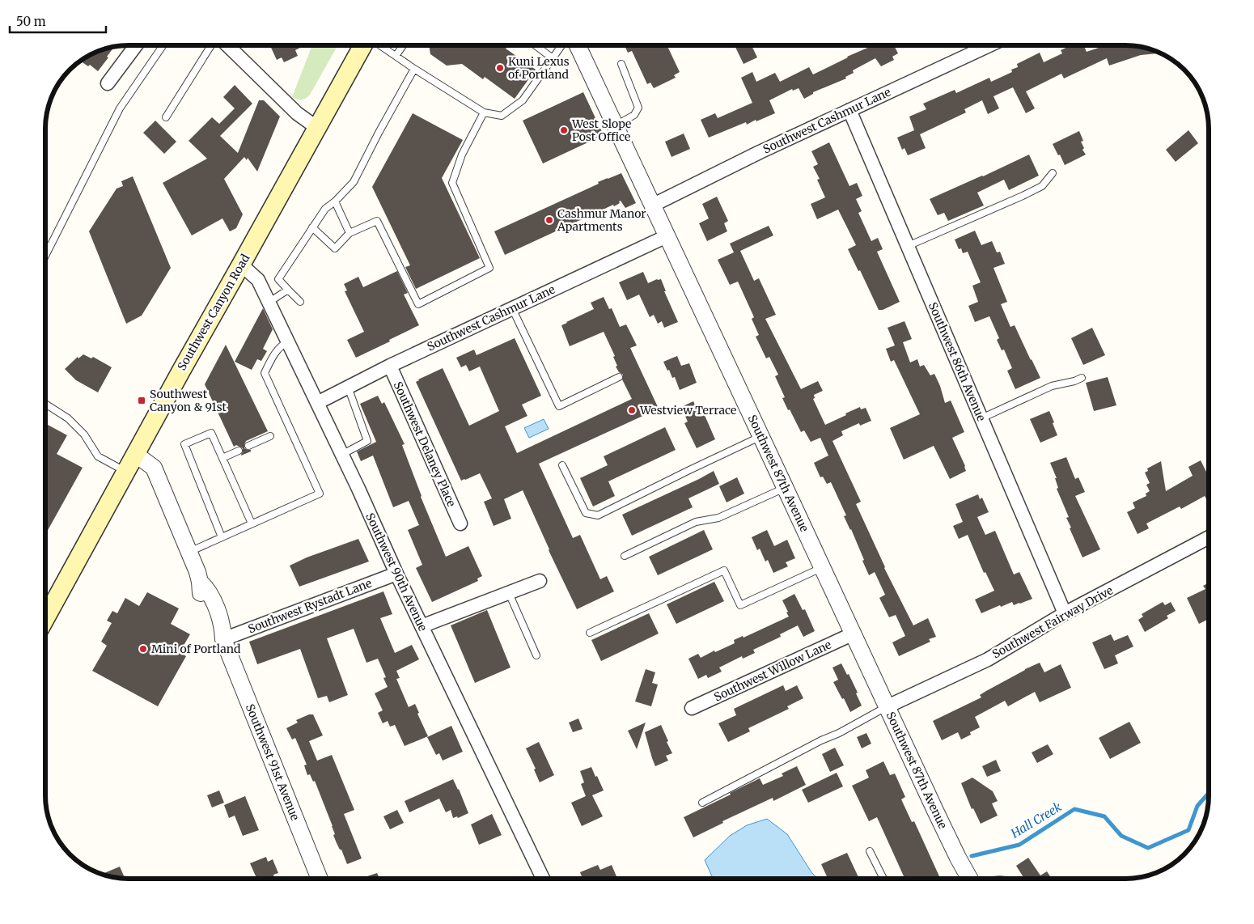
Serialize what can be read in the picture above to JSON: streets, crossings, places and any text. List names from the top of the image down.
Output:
{
  "streets": {
    "main road": ["Southwest Canyon Road"],
    "street": [
      "Southwest Cashmur Lane",
      "Southwest 86th Avenue",
      "Southwest Delaney Place",
      "Southwest 87th Avenue",
      "Southwest 90th Avenue",
      "Southwest Rystadt Lane",
      "Southwest Fairway Drive",
      "Southwest Willow Lane",
      "Southwest 91st Avenue"
    ]
  },
  "crossings": [
    ["Southwest Cashmur Lane", "Southwest 86th Avenue"],
    ["Southwest Cashmur Lane", "Southwest Delaney Place"],
    ["Southwest Cashmur Lane", "Southwest 87th Avenue"],
    ["Southwest Cashmur Lane", "Southwest 90th Avenue"],
    ["Southwest Canyon Road", "Southwest 90th Avenue"],
    ["Southwest Canyon Road", "Southwest 91st Avenue"],
    ["Southwest 86th Avenue", "Southwest Fairway Drive"],
    ["Southwest 87th Avenue", "Southwest Fairway Drive"],
    ["Southwest 87th Avenue", "Southwest Willow Lane"],
    ["Southwest 90th Avenue", "Southwest Rystadt Lane"],
    ["Southwest Rystadt Lane", "Southwest 91st Avenue"]
  ],
  "water": ["Hall Creek"],
  "places": {
    "other": [
      "Kuni Lexus of Portland",
      "West Slope Post Office",
      "Cashmur Manor Apartments",
      "Westview Terrace",
      "Mini of Portland"
    ],
    "transit": ["Southwest Canyon & 91st"]
  },
  "scale_bar": "50 m"
}
